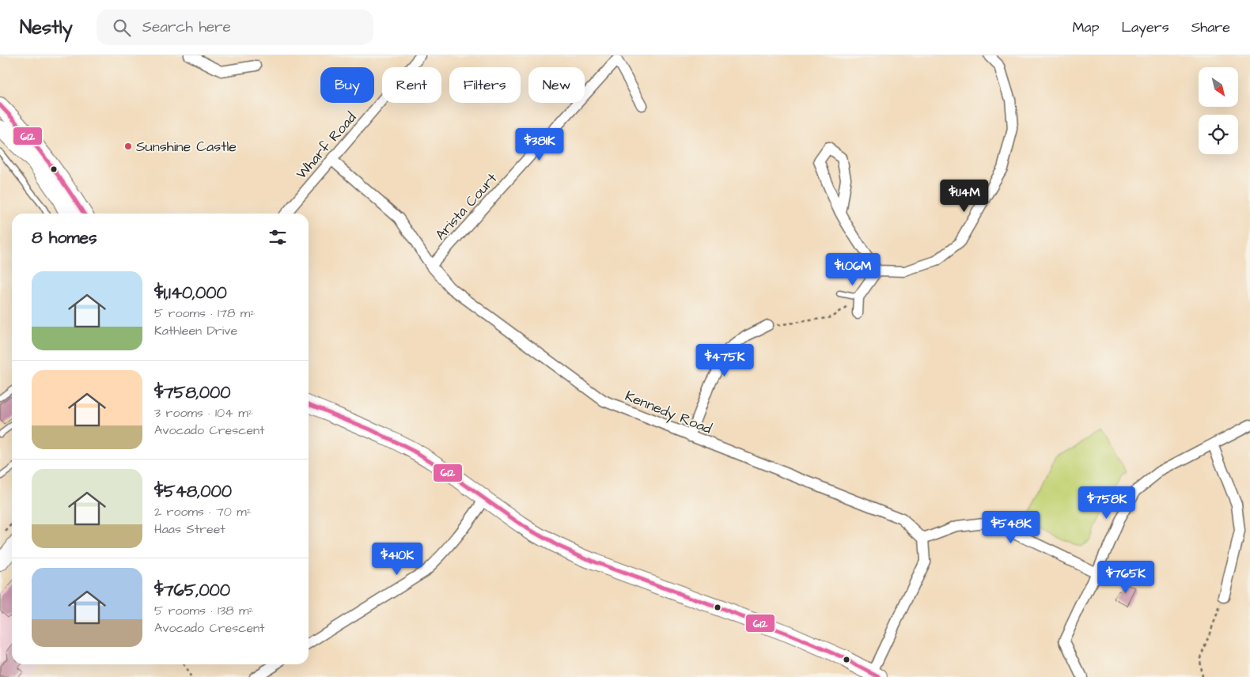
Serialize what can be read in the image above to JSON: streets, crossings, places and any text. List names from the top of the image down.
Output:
{
  "streets": {
    "street": ["Wharf Road", "Arista Court", "Kennedy Road"]
  },
  "crossings": [
    ["Wharf Road", "Kennedy Road"],
    ["Arista Court", "Kennedy Road"]
  ],
  "places": ["Sunshine Castle"],
  "lines": ["transit line 612"],
  "north": "bottom right",
  "page": {
    "header": "Nestly",
    "search": "Search here",
    "nav": ["Map", "Layers", "Share"],
    "chip": [
      "Buy",
      "Rent",
      "Filters",
      "New"
    ],
    "price": [
      "$381K",
      "$1.14M",
      "$1.06M",
      "$475K",
      "$758K",
      "$548K",
      "$410K",
      "$765K"
    ],
    "heading": "8 homes",
    "list": [
      {
        "name": "$1,140,000",
        "note": "5 rooms · 178 m² · Kathleen Drive"
      },
      {
        "name": "$758,000",
        "note": "3 rooms · 104 m² · Avocado Crescent"
      },
      {
        "name": "$548,000",
        "note": "2 rooms · 70 m² · Haas Street"
      },
      {
        "name": "$765,000",
        "note": "5 rooms · 138 m² · Avocado Crescent"
      }
    ]
  }
}
